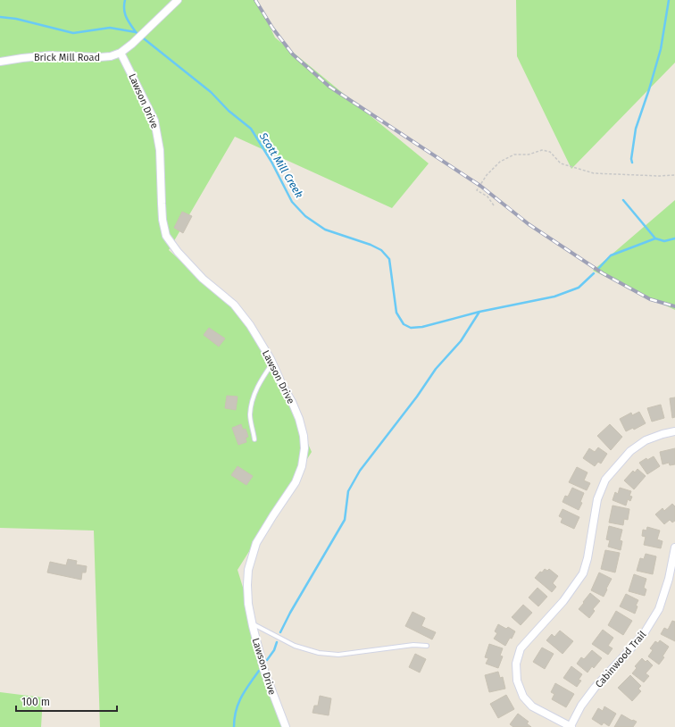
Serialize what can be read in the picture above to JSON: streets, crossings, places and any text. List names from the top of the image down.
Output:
{
  "streets": {
    "street": ["Brick Mill Road", "Lawson Drive", "Cabinwood Trail"]
  },
  "crossings": [
    ["Brick Mill Road", "Lawson Drive"]
  ],
  "water": ["Scott Mill Creek"],
  "scale_bar": "100 m"
}
